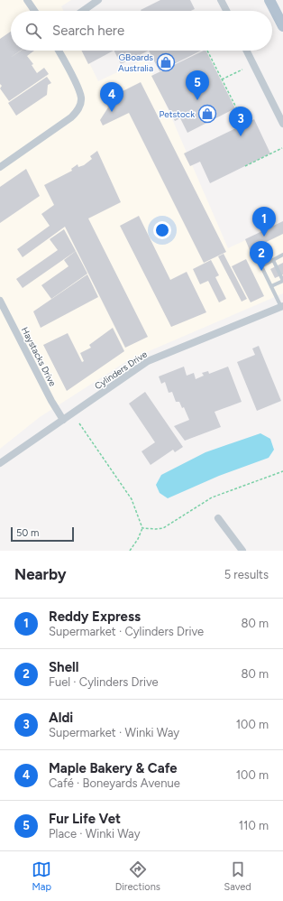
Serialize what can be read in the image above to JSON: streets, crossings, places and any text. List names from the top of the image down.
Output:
{
  "streets": {
    "street": ["Haystacks Drive", "Cylinders Drive"]
  },
  "crossings": [
    ["Haystacks Drive", "Cylinders Drive"]
  ],
  "places": {
    "shop": ["GBoards Australia", "Petstock"]
  },
  "scale_bar": "50 m",
  "page": {
    "search": "Search here",
    "pins": [
      "5",
      "4",
      "3",
      "1",
      "2"
    ],
    "scale": "50 m",
    "heading": ["Nearby", "5 results"],
    "list": [
      {
        "mark": "1",
        "name": "Reddy Express",
        "note": "Supermarket · Cylinders Drive",
        "value": "80 m"
      },
      {
        "mark": "2",
        "name": "Shell",
        "note": "Fuel · Cylinders Drive",
        "value": "80 m"
      },
      {
        "mark": "3",
        "name": "Aldi",
        "note": "Supermarket · Winki Way",
        "value": "100 m"
      },
      {
        "mark": "4",
        "name": "Maple Bakery & Cafe",
        "note": "Café · Boneyards Avenue",
        "value": "100 m"
      },
      {
        "mark": "5",
        "name": "Fur Life Vet",
        "note": "Place · Winki Way",
        "value": "110 m"
      }
    ],
    "nav": ["Map", "Directions", "Saved"]
  }
}
